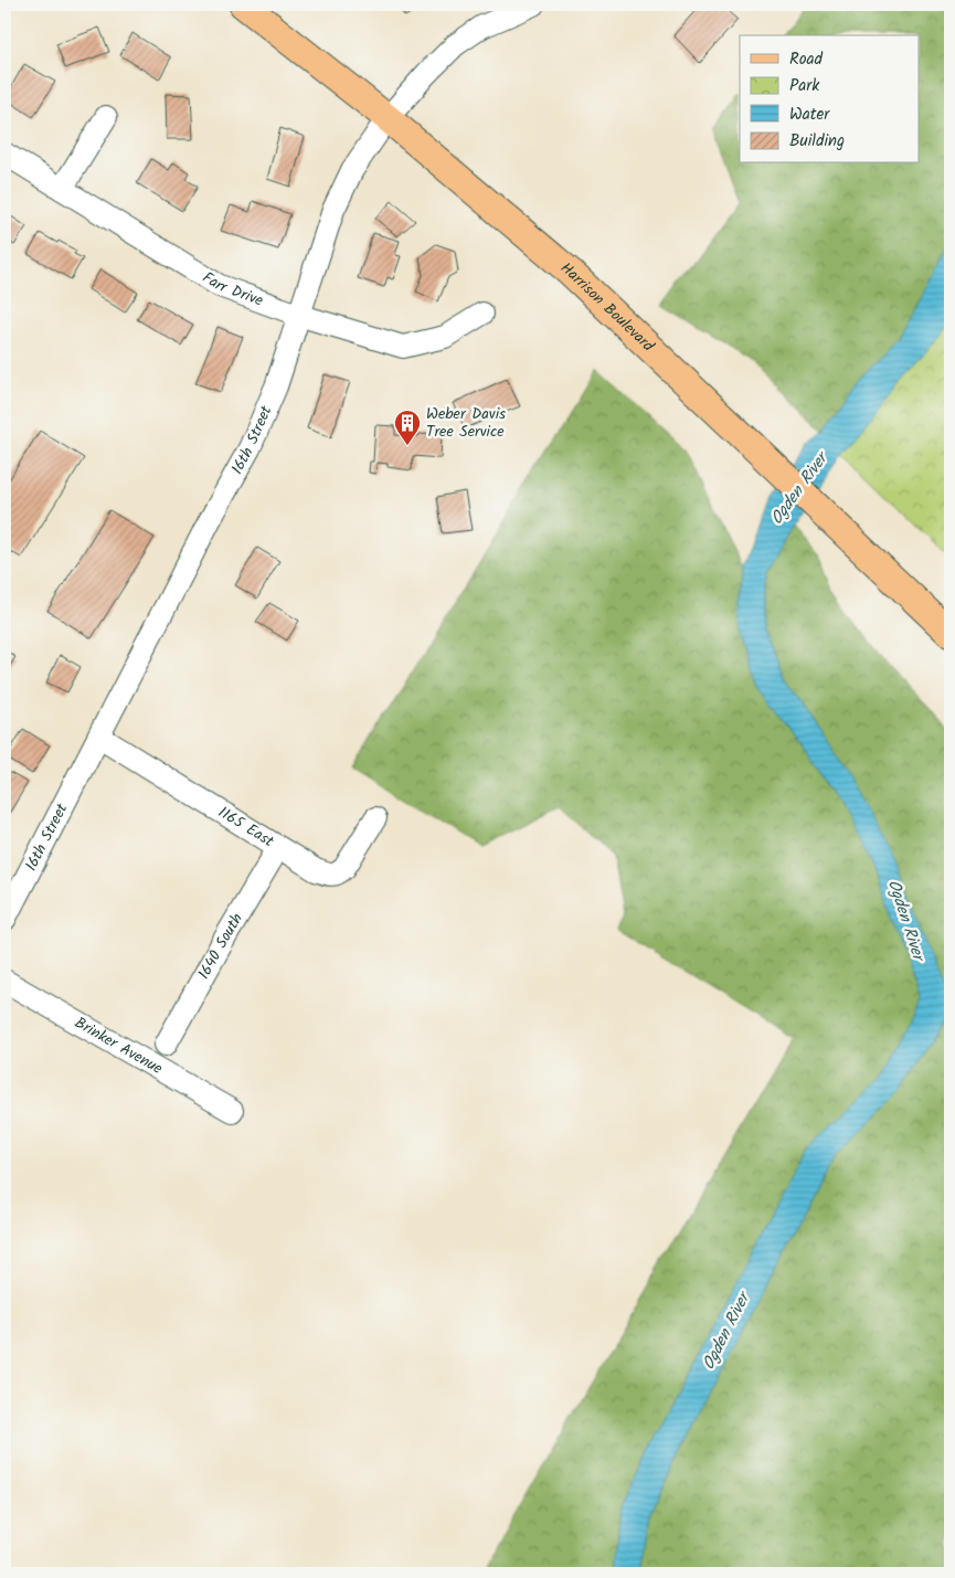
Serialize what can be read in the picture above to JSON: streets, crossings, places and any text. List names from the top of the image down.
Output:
{
  "streets": {
    "main road": ["Harrison Boulevard"],
    "street": [
      "Farr Drive",
      "16th Street",
      "1165 East",
      "1640 South",
      "Brinker Avenue"
    ]
  },
  "crossings": [
    ["Farr Drive", "16th Street"],
    ["Harrison Boulevard", "16th Street"],
    ["16th Street", "1165 East"],
    ["1165 East", "1640 South"]
  ],
  "water": ["Ogden River"],
  "places": {
    "building": ["Weber Davis Tree Service"]
  },
  "legend": [
    "Road",
    "Park",
    "Water",
    "Building"
  ]
}
